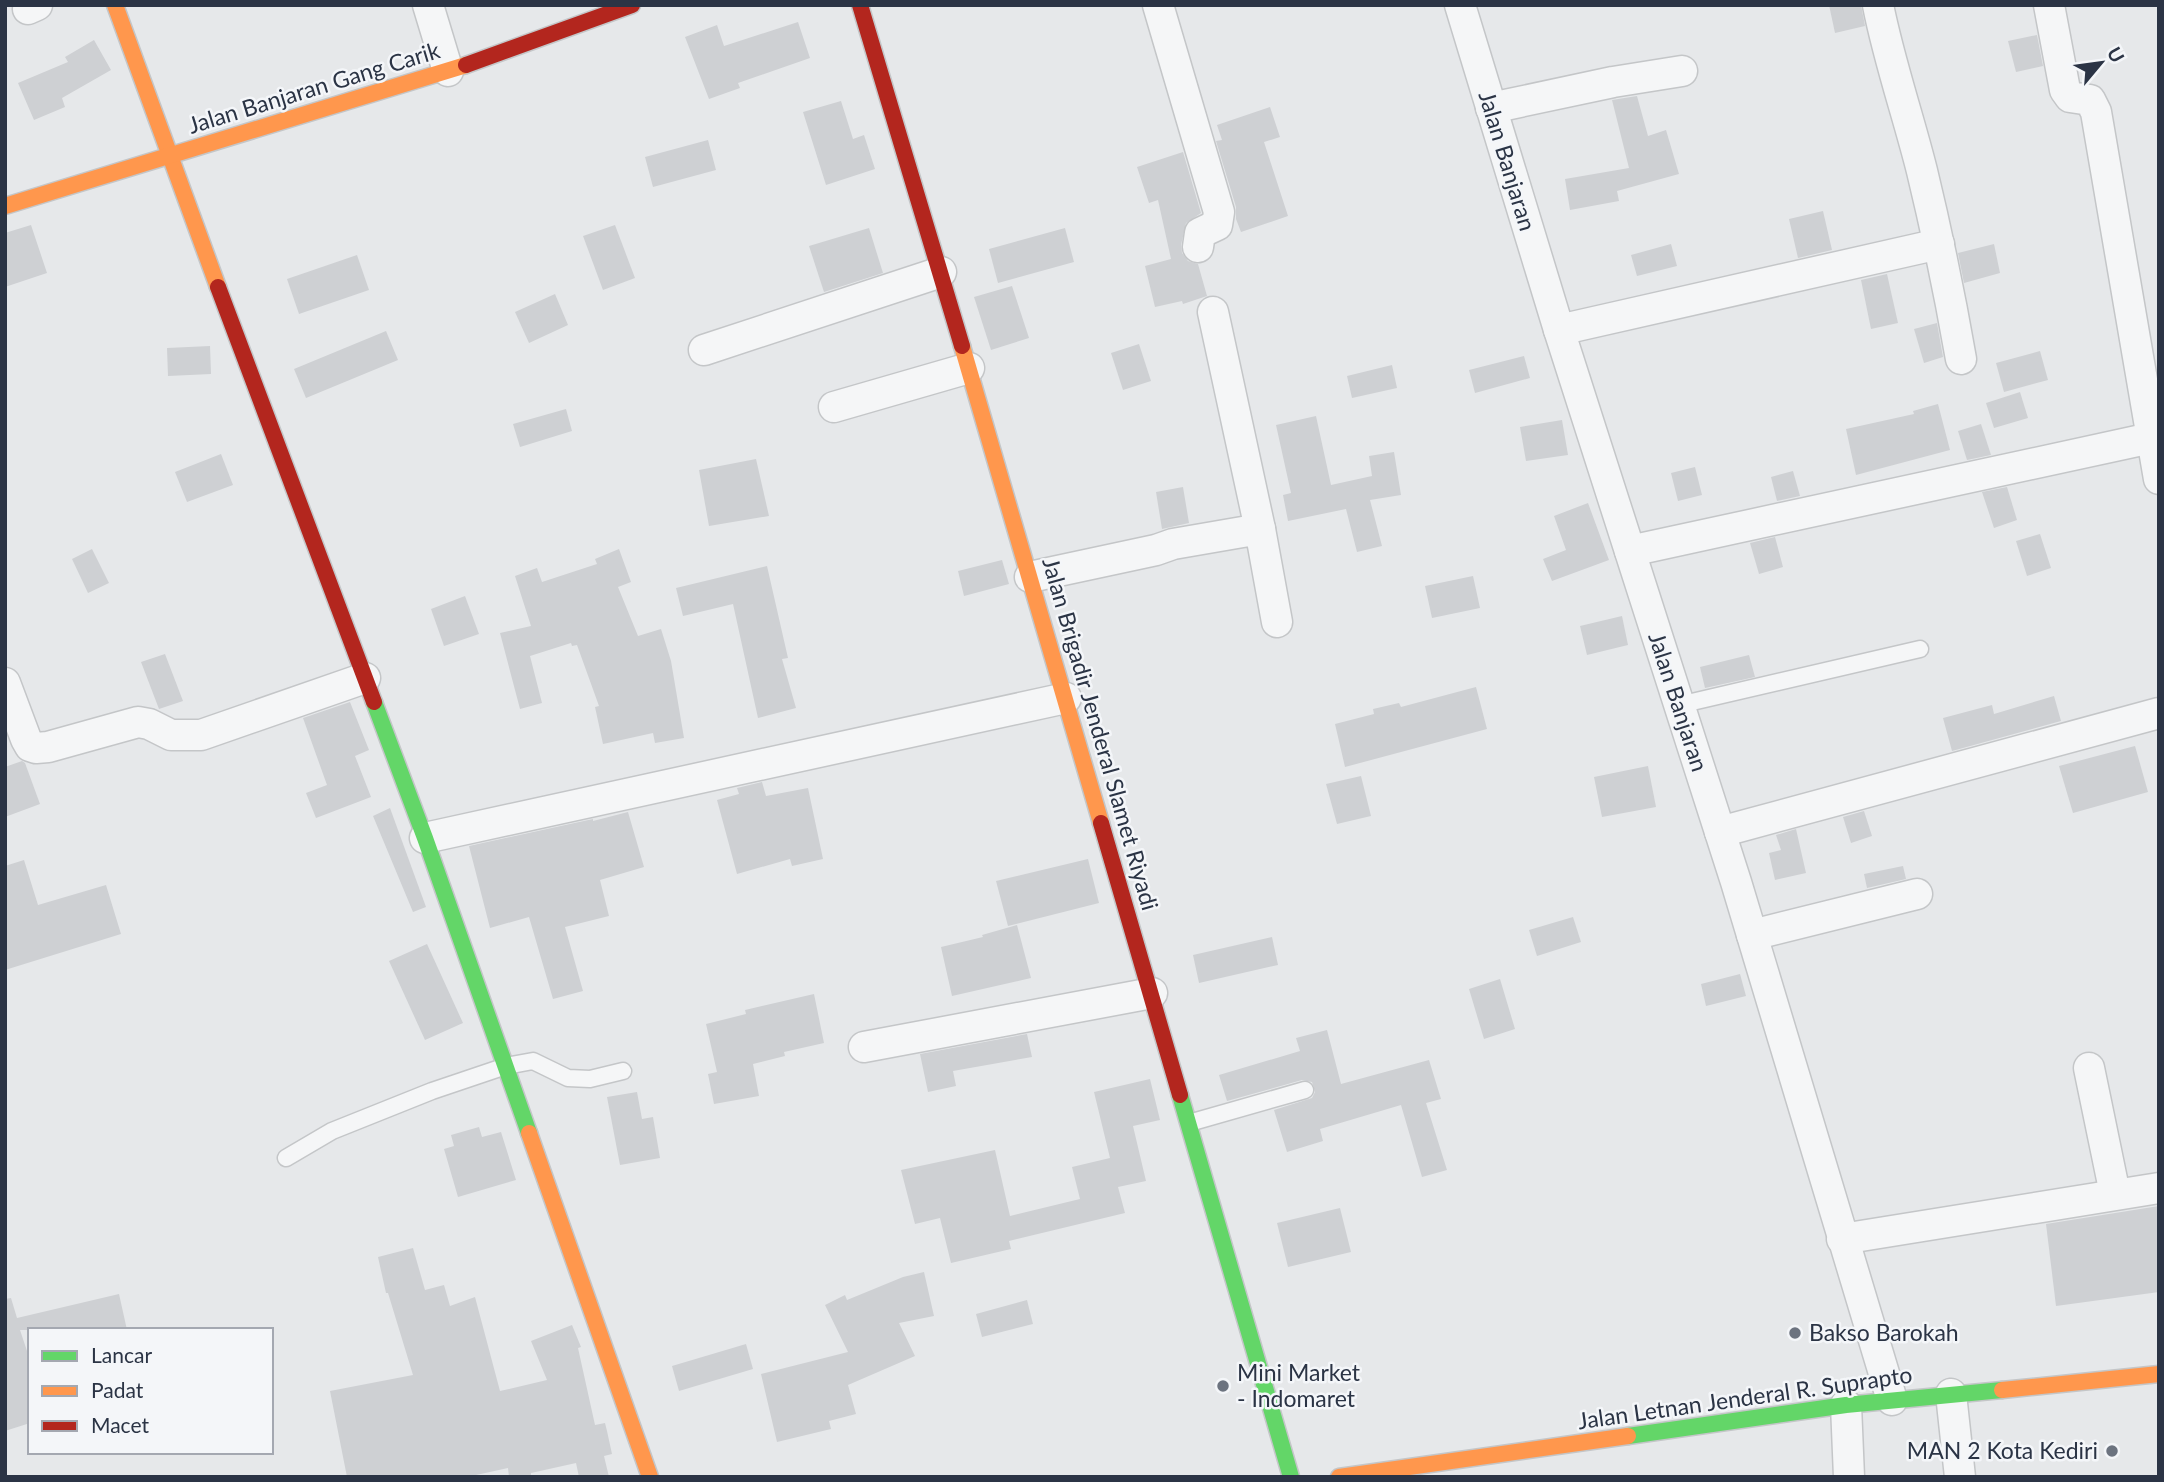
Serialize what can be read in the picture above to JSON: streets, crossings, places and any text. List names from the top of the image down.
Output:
{
  "streets": {
    "street": [
      "Jalan Banjaran Gang Carik",
      "Jalan Banjaran",
      "Jalan Brigadir Jenderal Slamet Riyadi",
      "Jalan Letnan Jenderal R. Suprapto"
    ]
  },
  "crossings": [
    ["Jalan Banjaran", "Jalan Letnan Jenderal R. Suprapto"]
  ],
  "places": ["Bakso Barokah", "Mini Market - Indomaret", "MAN 2 Kota Kediri"],
  "legend": ["Lancar", "Padat", "Macet"],
  "north": "top right"
}
